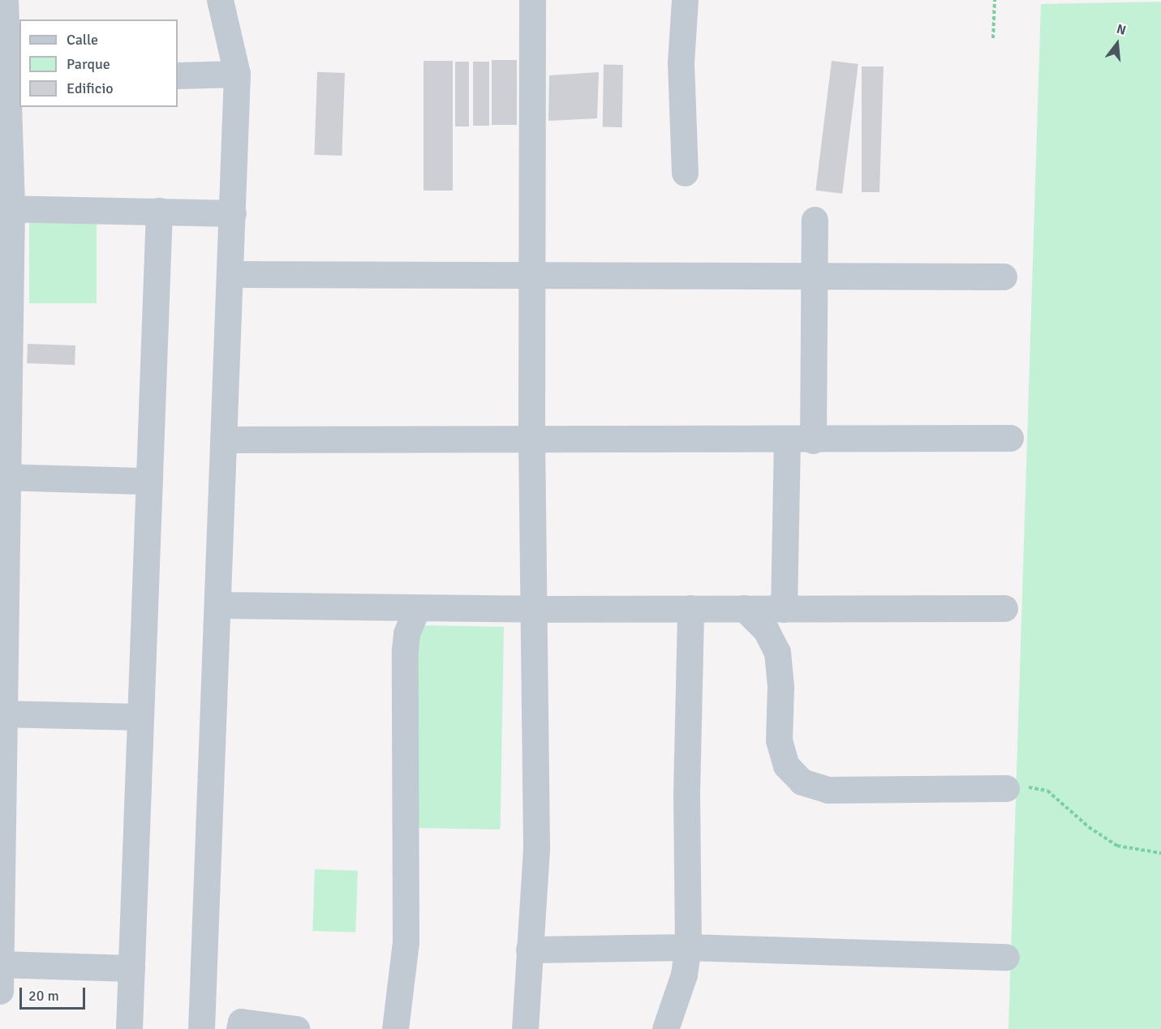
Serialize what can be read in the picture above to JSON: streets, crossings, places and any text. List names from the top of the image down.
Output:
{
  "legend": ["Calle", "Parque", "Edificio"],
  "scale_bar": "20 m",
  "north": "top"
}
